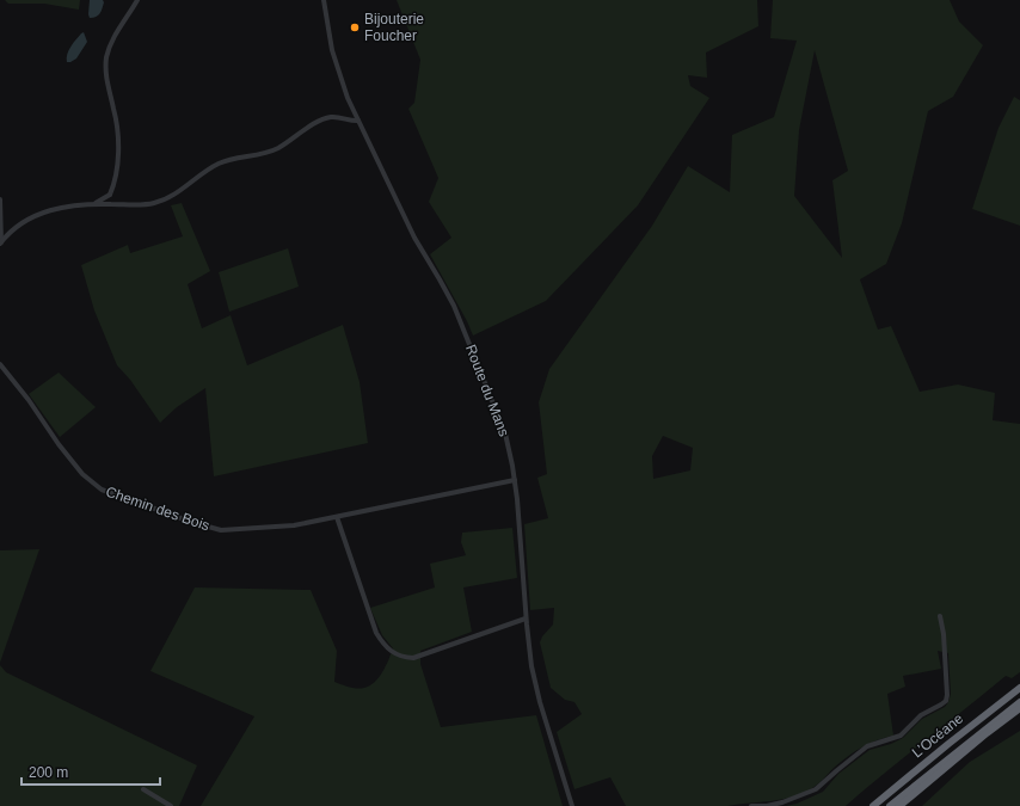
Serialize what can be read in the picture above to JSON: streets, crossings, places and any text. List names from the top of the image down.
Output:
{
  "streets": {
    "highway": ["L’Océane"],
    "street": ["Route du Mans", "Chemin des Bois"]
  },
  "crossings": [
    ["Route du Mans", "Chemin des Bois"]
  ],
  "places": ["Bijouterie Foucher"],
  "scale_bar": "200 m"
}
